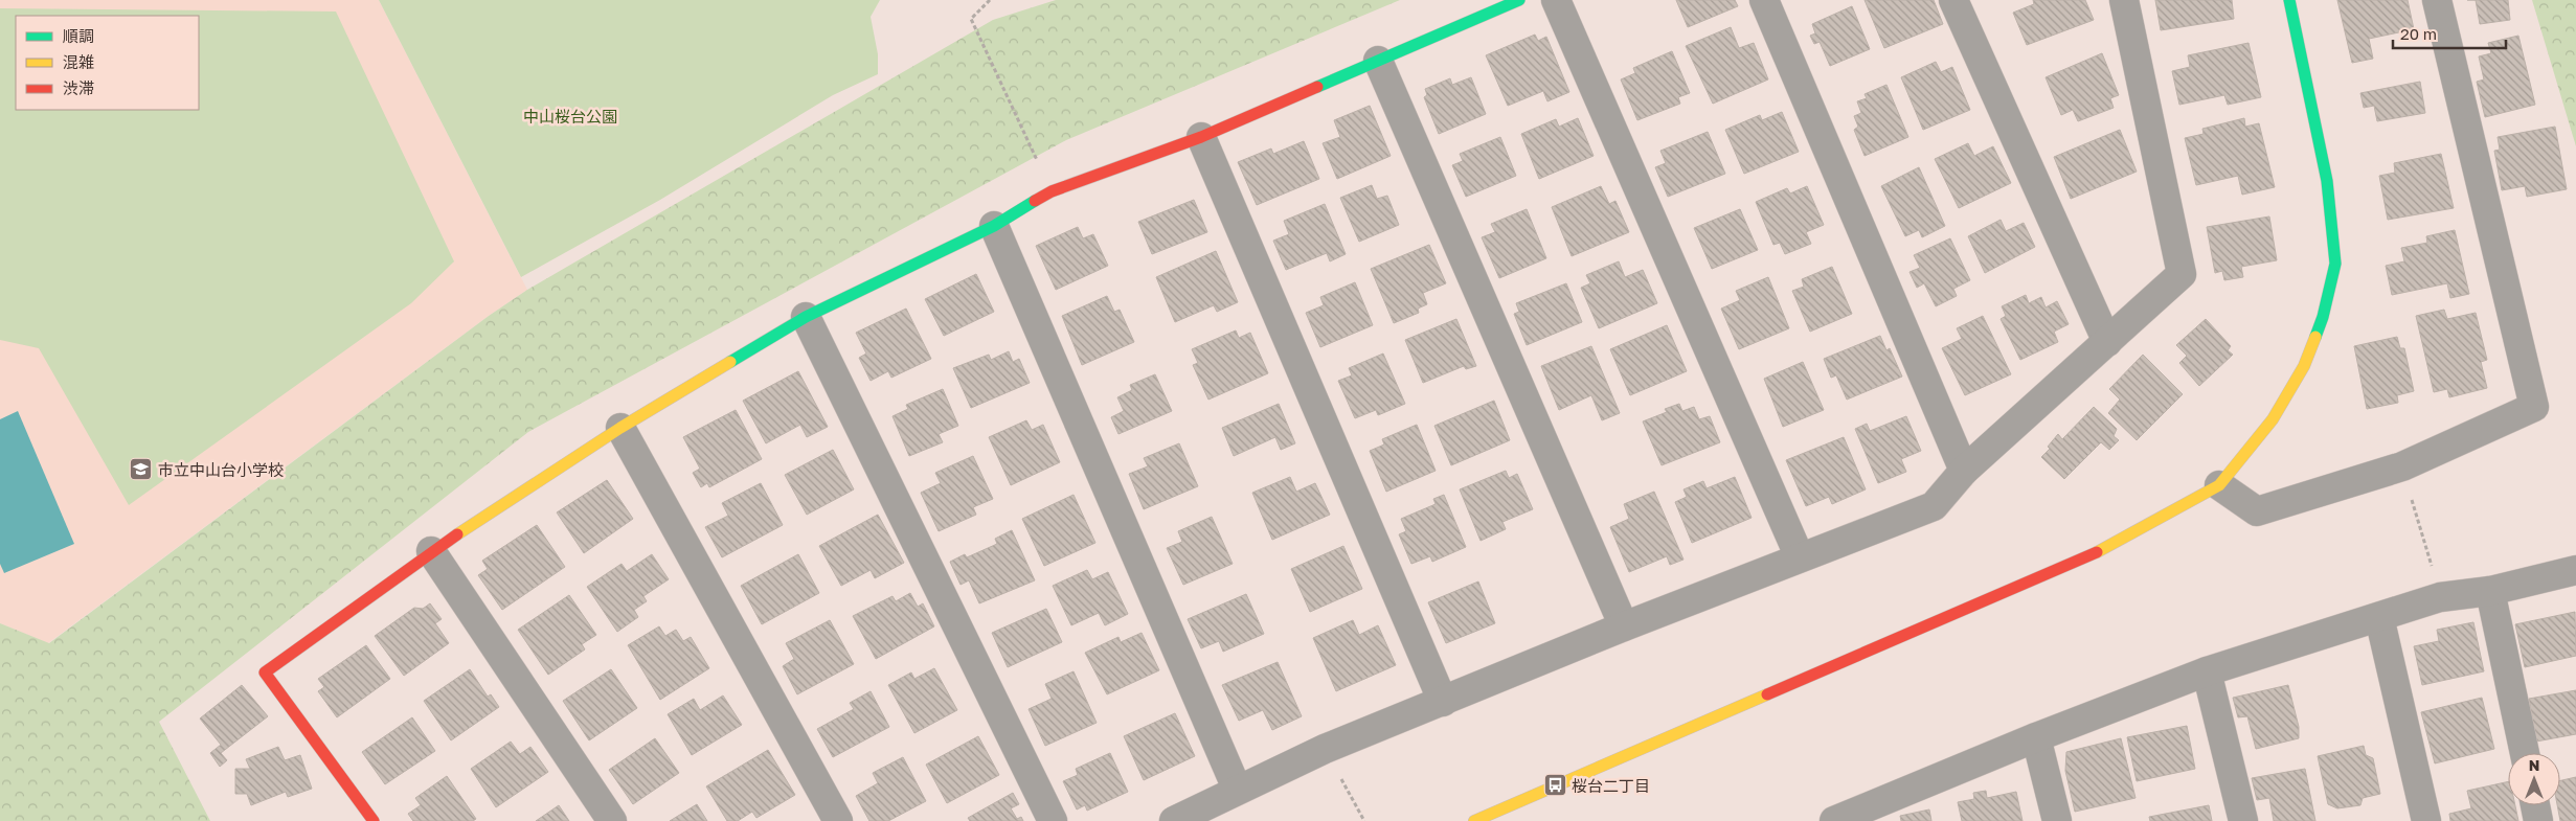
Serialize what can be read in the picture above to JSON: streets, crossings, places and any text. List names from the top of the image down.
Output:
{
  "parks": ["中山桜台公園"],
  "places": {
    "school or university": ["市立中山台小学校"],
    "bus stop": ["桜台二丁目"]
  },
  "legend": ["順調", "混雑", "渋滞"],
  "scale_bar": "20 m",
  "north": "top"
}
